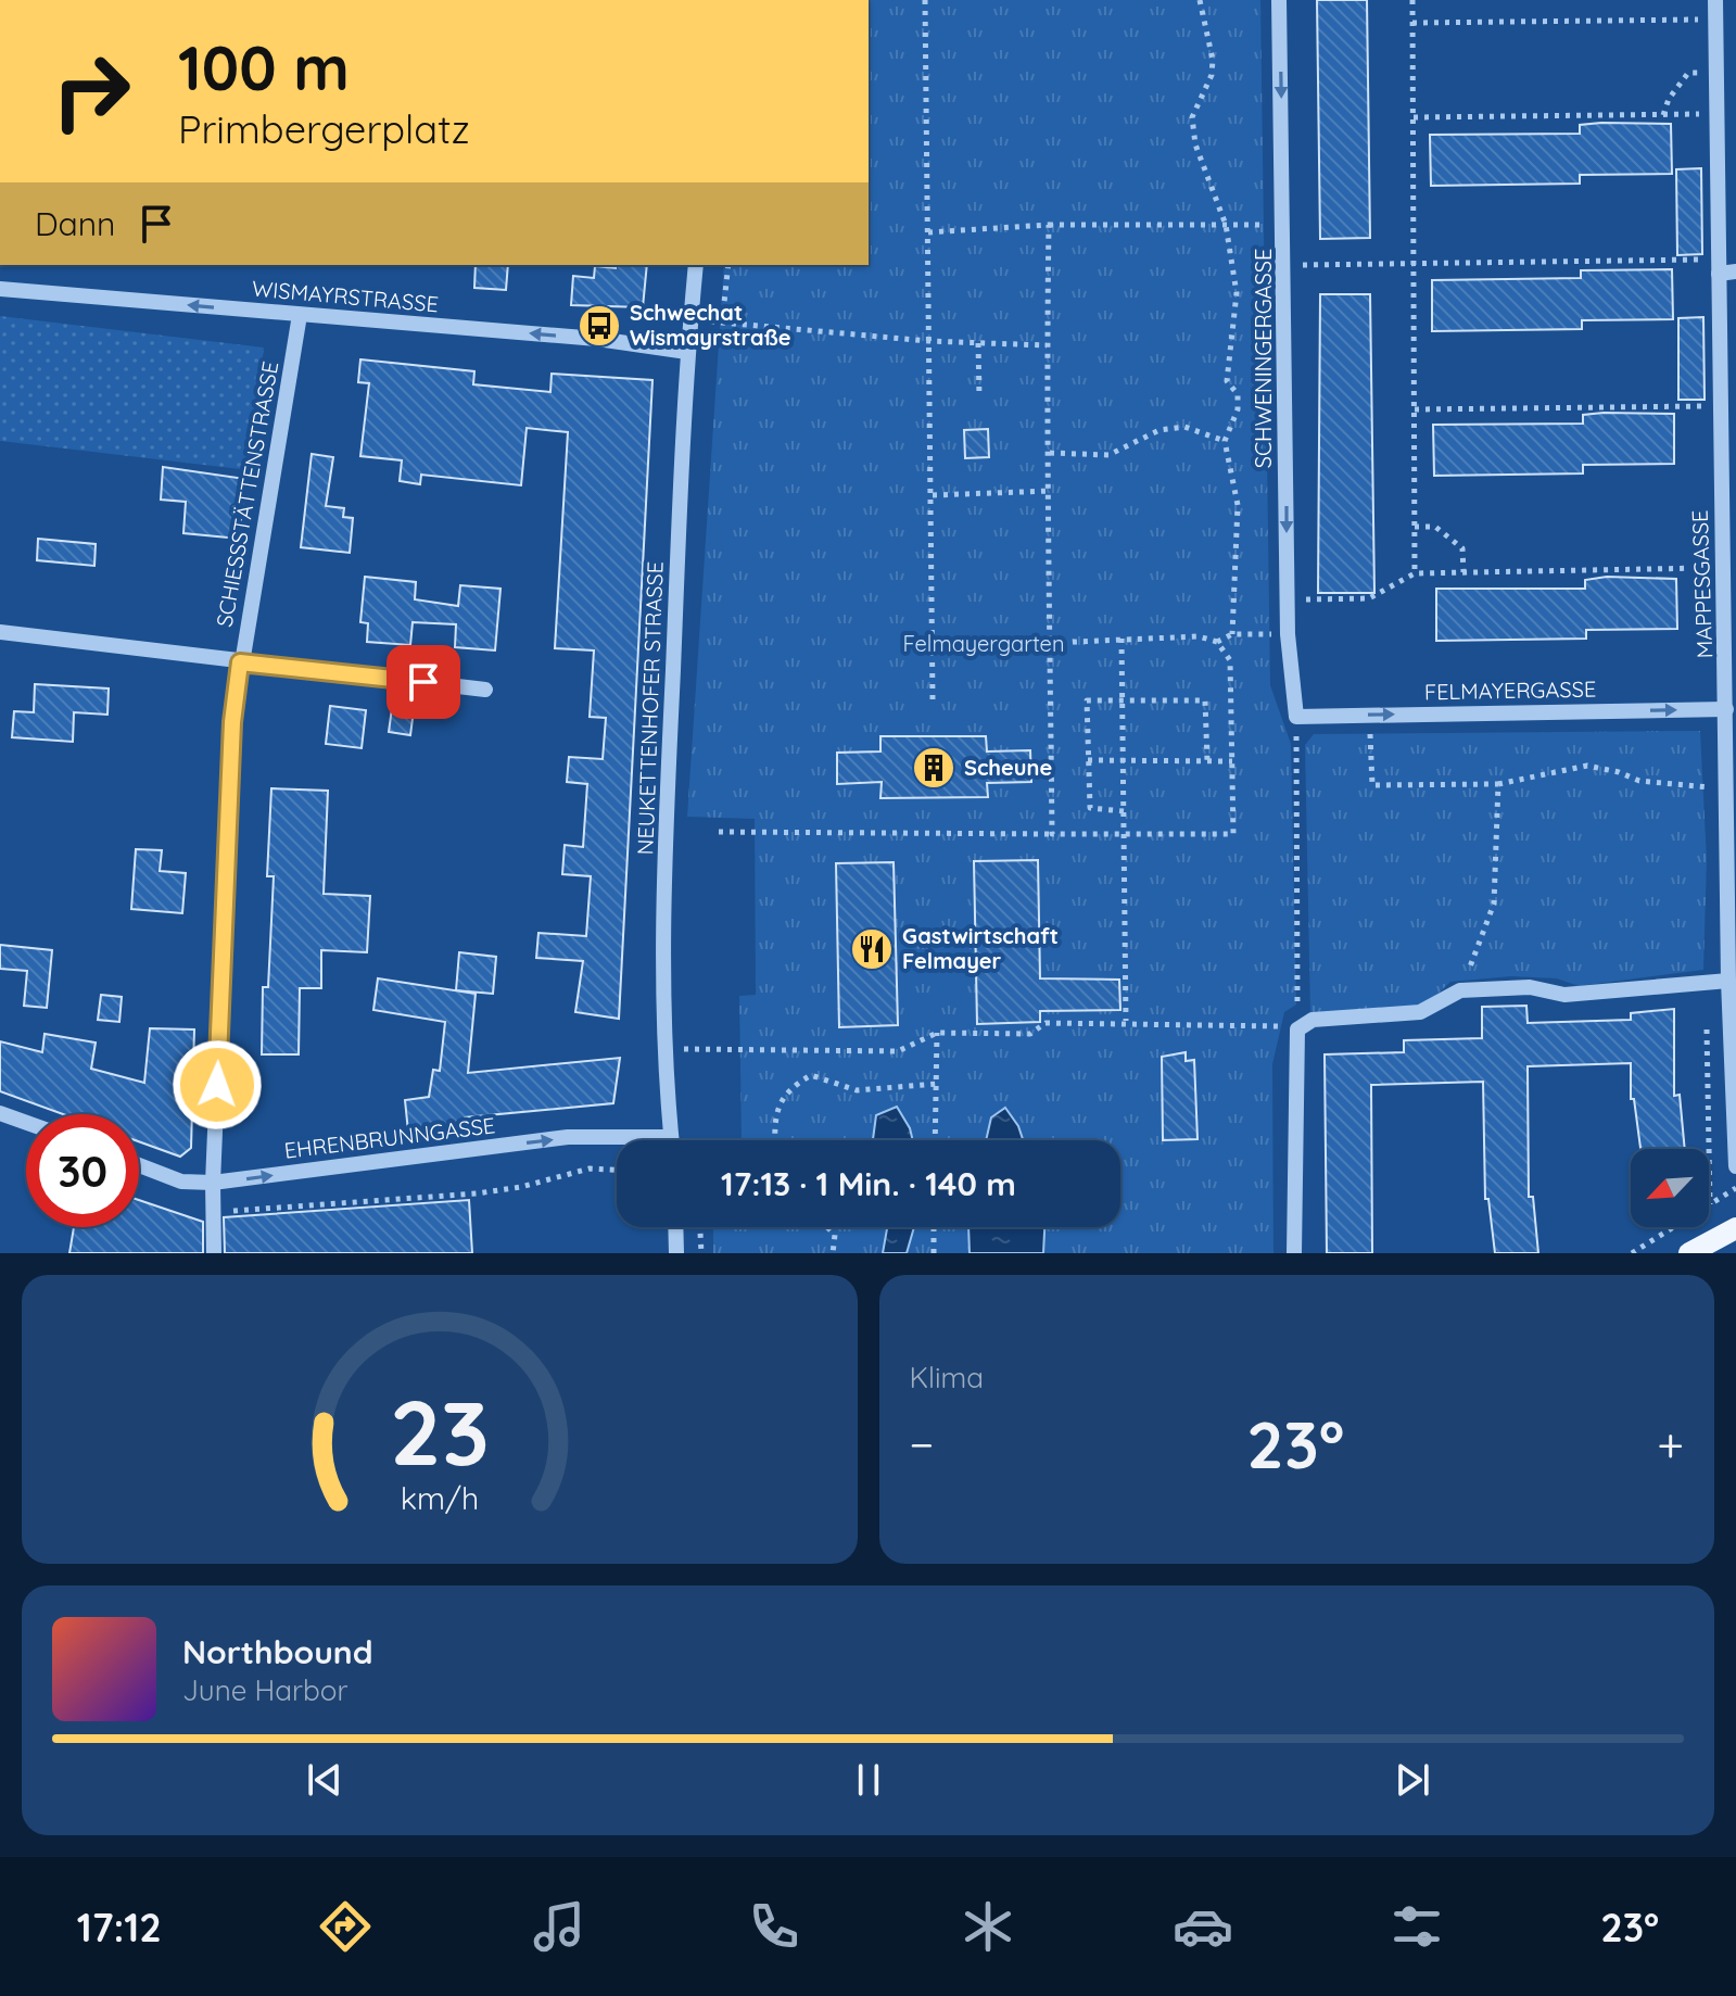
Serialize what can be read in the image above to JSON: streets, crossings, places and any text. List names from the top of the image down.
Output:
{
  "streets": {
    "street": [
      "WISMAYRSTRASSE",
      "SCHWENINGERGASSE",
      "SCHIESSSTÄTTENSTRASSE",
      "MAPPESGASSE",
      "FELMAYERGASSE",
      "NEUKETTENHOFER STRASSE",
      "EHRENBRUNNGASSE"
    ]
  },
  "crossings": [
    ["WISMAYRSTRASSE", "SCHIESSSTÄTTENSTRASSE"],
    ["WISMAYRSTRASSE", "NEUKETTENHOFER STRASSE"],
    ["SCHWENINGERGASSE", "FELMAYERGASSE"],
    ["SCHIESSSTÄTTENSTRASSE", "EHRENBRUNNGASSE"],
    ["MAPPESGASSE", "FELMAYERGASSE"],
    ["NEUKETTENHOFER STRASSE", "EHRENBRUNNGASSE"]
  ],
  "one_way": [
    "WISMAYRSTRASSE",
    "SCHWENINGERGASSE",
    "FELMAYERGASSE",
    "EHRENBRUNNGASSE"
  ],
  "parks": ["Felmayergarten"],
  "places": {
    "bus stop": ["Schwechat Wismayrstraße"],
    "building": ["Scheune"],
    "restaurant": ["Gastwirtschaft Felmayer"]
  },
  "north": "bottom left",
  "page": {
    "turn": ["100 m", "Primbergerplatz"],
    "then": "Dann",
    "limit": "30",
    "trip": "17:13 · 1 Min. · 140 m",
    "tile": "Klima",
    "heat": ["−", "23°", "+"],
    "song": ["Northbound", "June Harbor"],
    "tabs": ["17:12", "23°"],
    "gauge": ["23", "km/h"]
  }
}
